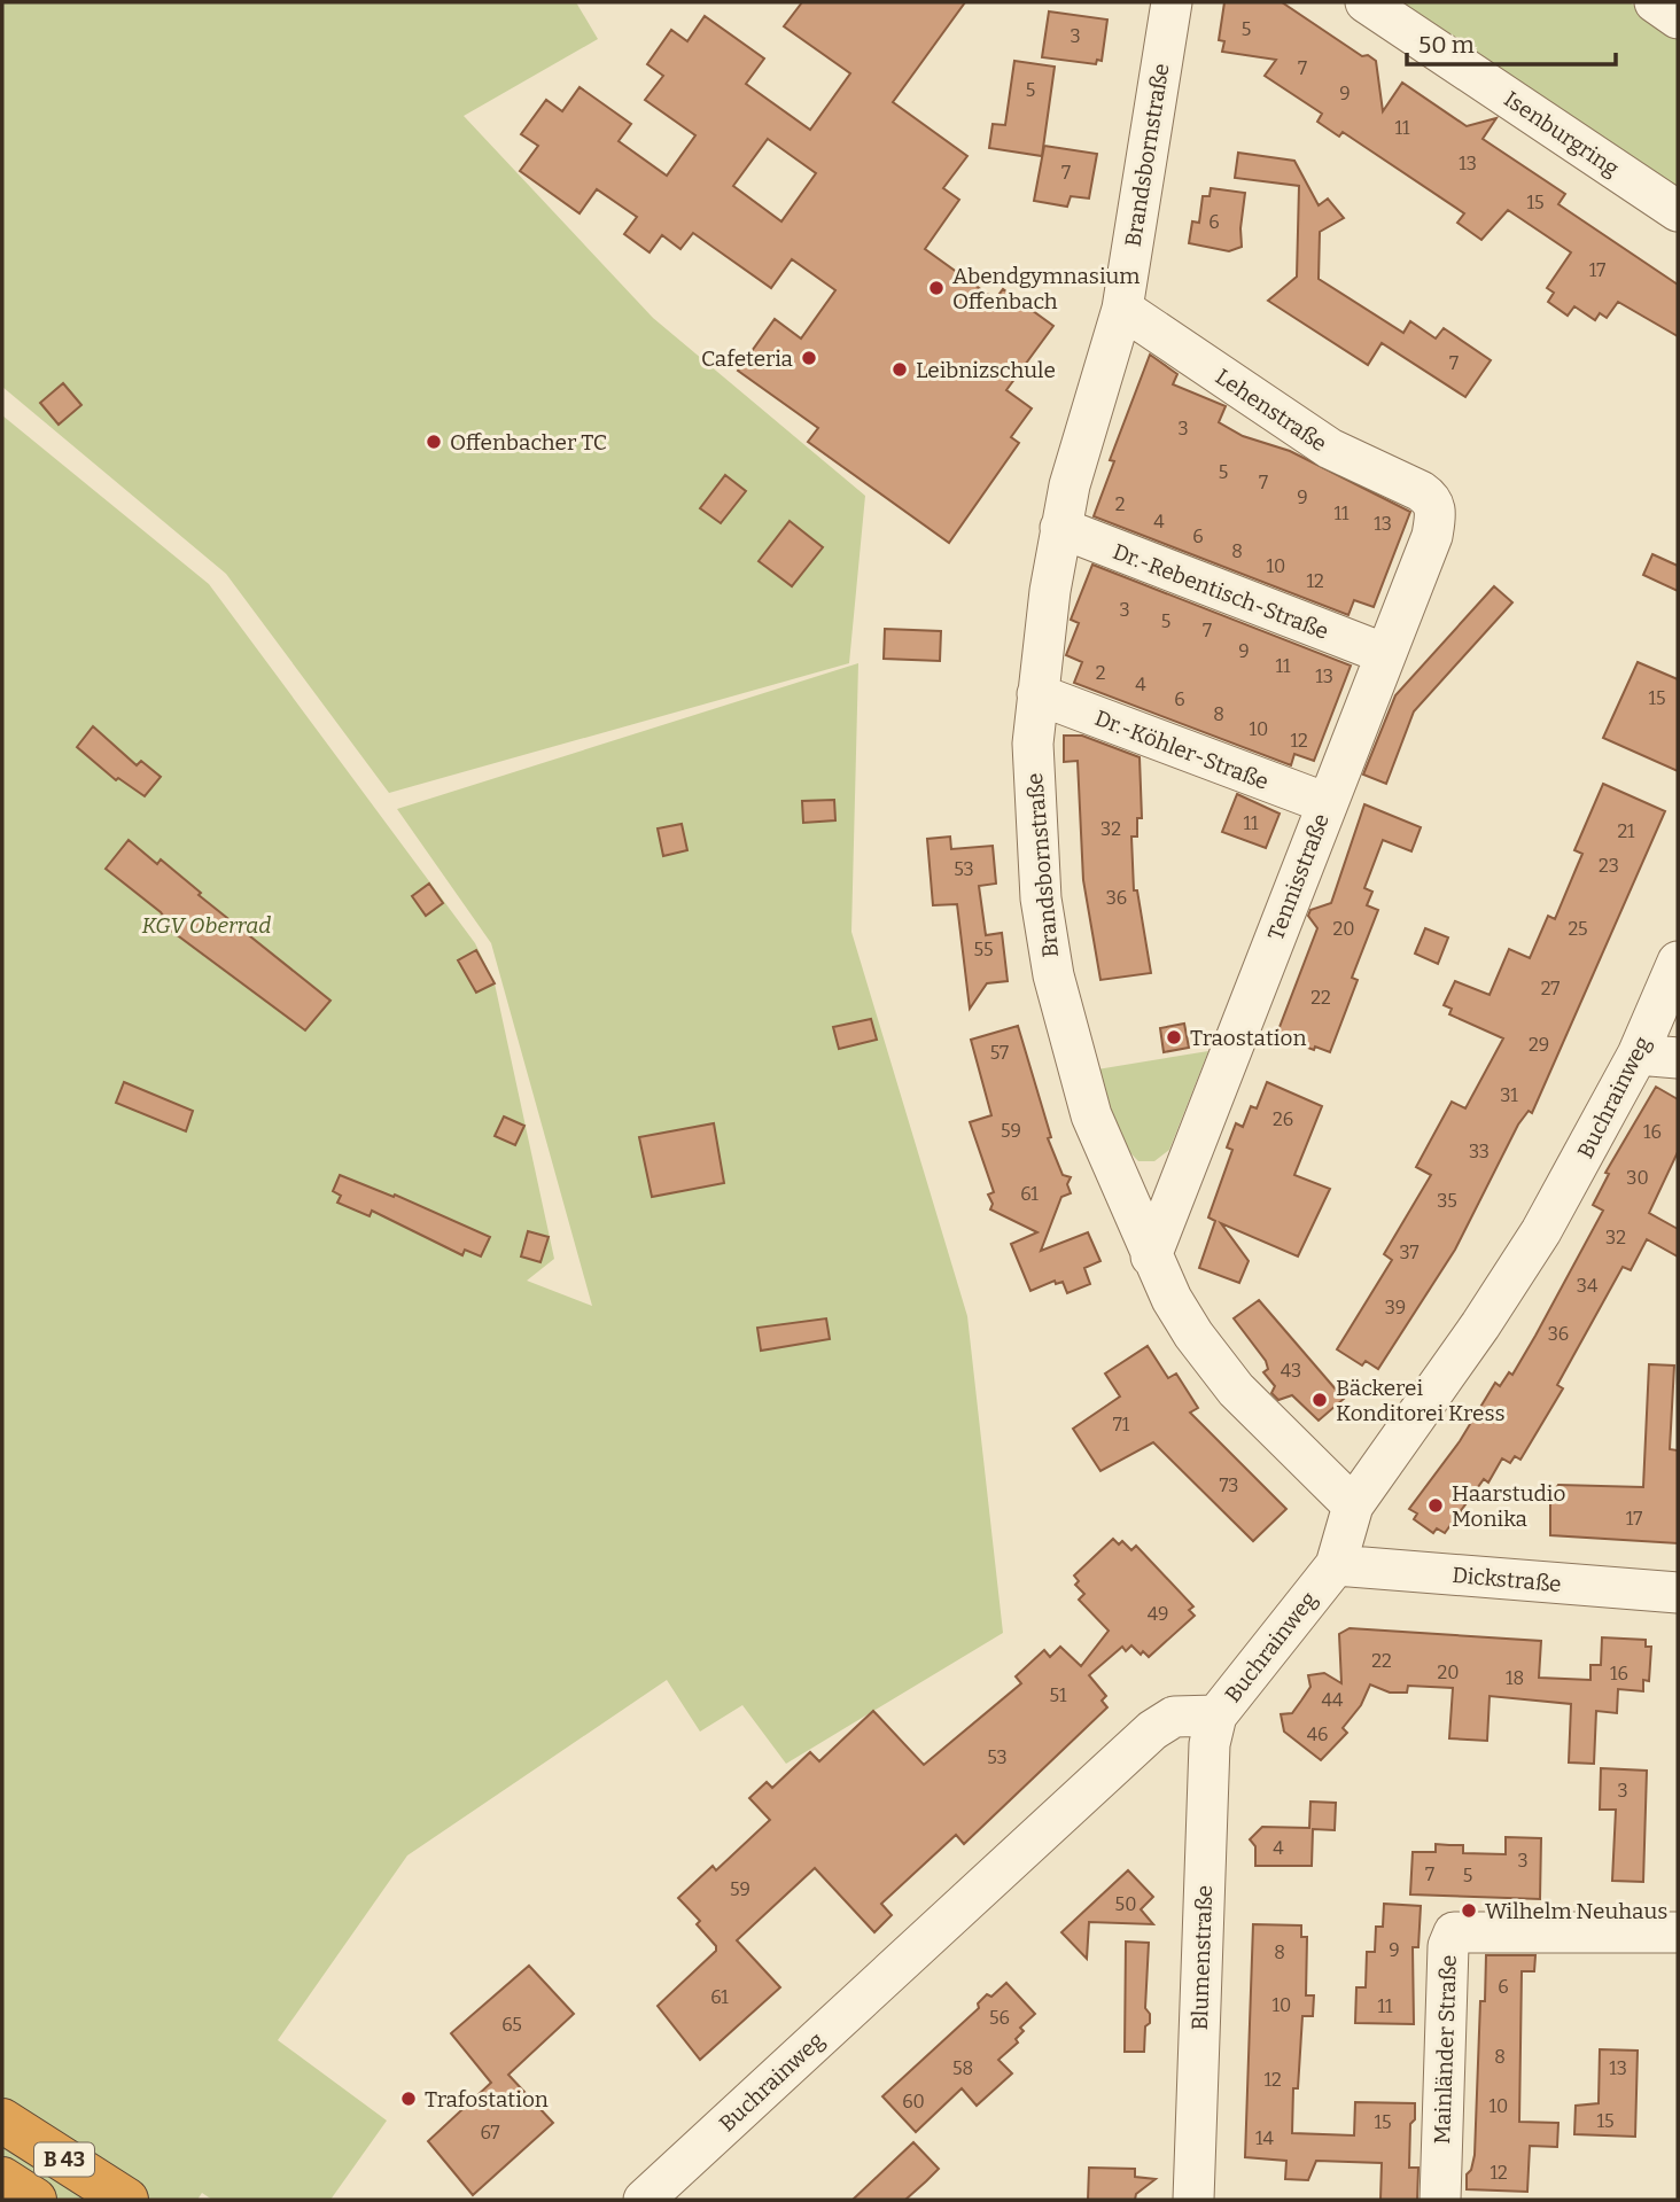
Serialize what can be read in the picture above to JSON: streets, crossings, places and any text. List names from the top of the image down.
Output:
{
  "streets": {
    "highway": ["B 43"],
    "street": [
      "Isenburgring",
      "Brandsbornstraße",
      "Lehenstraße",
      "Dr.-Rebentisch-Straße",
      "Dr.-Köhler-Straße",
      "Tennisstraße",
      "Buchrainweg",
      "Dickstraße",
      "Blumenstraße",
      "Mainländer Straße"
    ]
  },
  "crossings": [
    ["Brandsbornstraße", "Lehenstraße"],
    ["Brandsbornstraße", "Dr.-Rebentisch-Straße"],
    ["Brandsbornstraße", "Dr.-Köhler-Straße"],
    ["Brandsbornstraße", "Tennisstraße"],
    ["Brandsbornstraße", "Buchrainweg"],
    ["Lehenstraße", "Tennisstraße"],
    ["Dr.-Rebentisch-Straße", "Tennisstraße"],
    ["Dr.-Köhler-Straße", "Tennisstraße"],
    ["Buchrainweg", "Dickstraße"],
    ["Buchrainweg", "Blumenstraße"]
  ],
  "parks": ["KGV Oberrad"],
  "places": [
    "Abendgymnasium Offenbach",
    "Cafeteria",
    "Leibnizschule",
    "Offenbacher TC",
    "Traostation",
    "Bäckerei Konditorei Kress",
    "Haarstudio Monika",
    "Wilhelm Neuhaus",
    "Trafostation"
  ],
  "house_numbers": [
    "5",
    "3",
    "7",
    "5",
    "9",
    "11",
    "13",
    "7",
    "15",
    "6",
    "17",
    "7",
    "3",
    "5",
    "7",
    "9",
    "2",
    "11",
    "4",
    "13",
    "6",
    "8",
    "10",
    "12",
    "3",
    "5",
    "7",
    "9",
    "11",
    "2",
    "13",
    "4",
    "15",
    "6",
    "8",
    "10",
    "12",
    "11",
    "32",
    "21",
    "23",
    "53",
    "36",
    "20",
    "25",
    "55",
    "27",
    "22",
    "29",
    "57",
    "31",
    "26",
    "59",
    "16",
    "33",
    "30",
    "61",
    "35",
    "32",
    "37",
    "34",
    "39",
    "36",
    "43",
    "71",
    "73",
    "17",
    "49",
    "22",
    "20",
    "16",
    "18",
    "51",
    "44",
    "46",
    "53",
    "3",
    "4",
    "3",
    "7",
    "5",
    "59",
    "50",
    "9",
    "8",
    "6",
    "61",
    "10",
    "11",
    "56",
    "65",
    "8",
    "58",
    "13",
    "12",
    "60",
    "10",
    "15",
    "15",
    "67",
    "14",
    "12"
  ],
  "scale_bar": "50 m"
}
